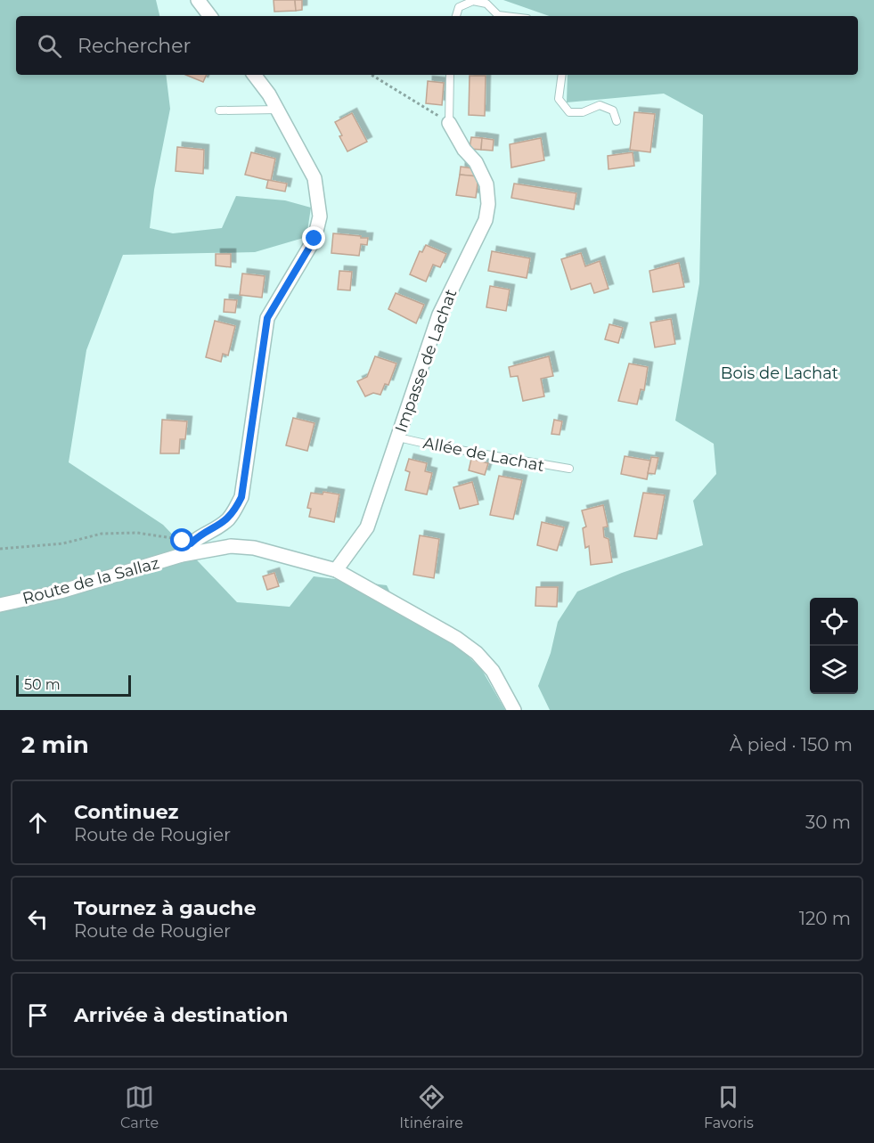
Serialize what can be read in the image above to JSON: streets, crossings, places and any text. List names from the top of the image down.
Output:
{
  "streets": {
    "street": ["Impasse de Lachat", "Route de la Sallaz"],
    "lane": ["Allée de Lachat"]
  },
  "crossings": [
    ["Impasse de Lachat", "Allée de Lachat"],
    ["Impasse de Lachat", "Route de la Sallaz"]
  ],
  "parks": ["Bois de Lachat"],
  "scale_bar": "50 m",
  "page": {
    "search": "Rechercher",
    "scale": "50 m",
    "heading": ["2 min", "À pied · 150 m"],
    "list": [
      ["Continuez", "Route de Rougier", "30 m"],
      ["Tournez à gauche", "Route de Rougier", "120 m"],
      "Arrivée à destination"
    ],
    "nav": ["Carte", "Itinéraire", "Favoris"]
  }
}
